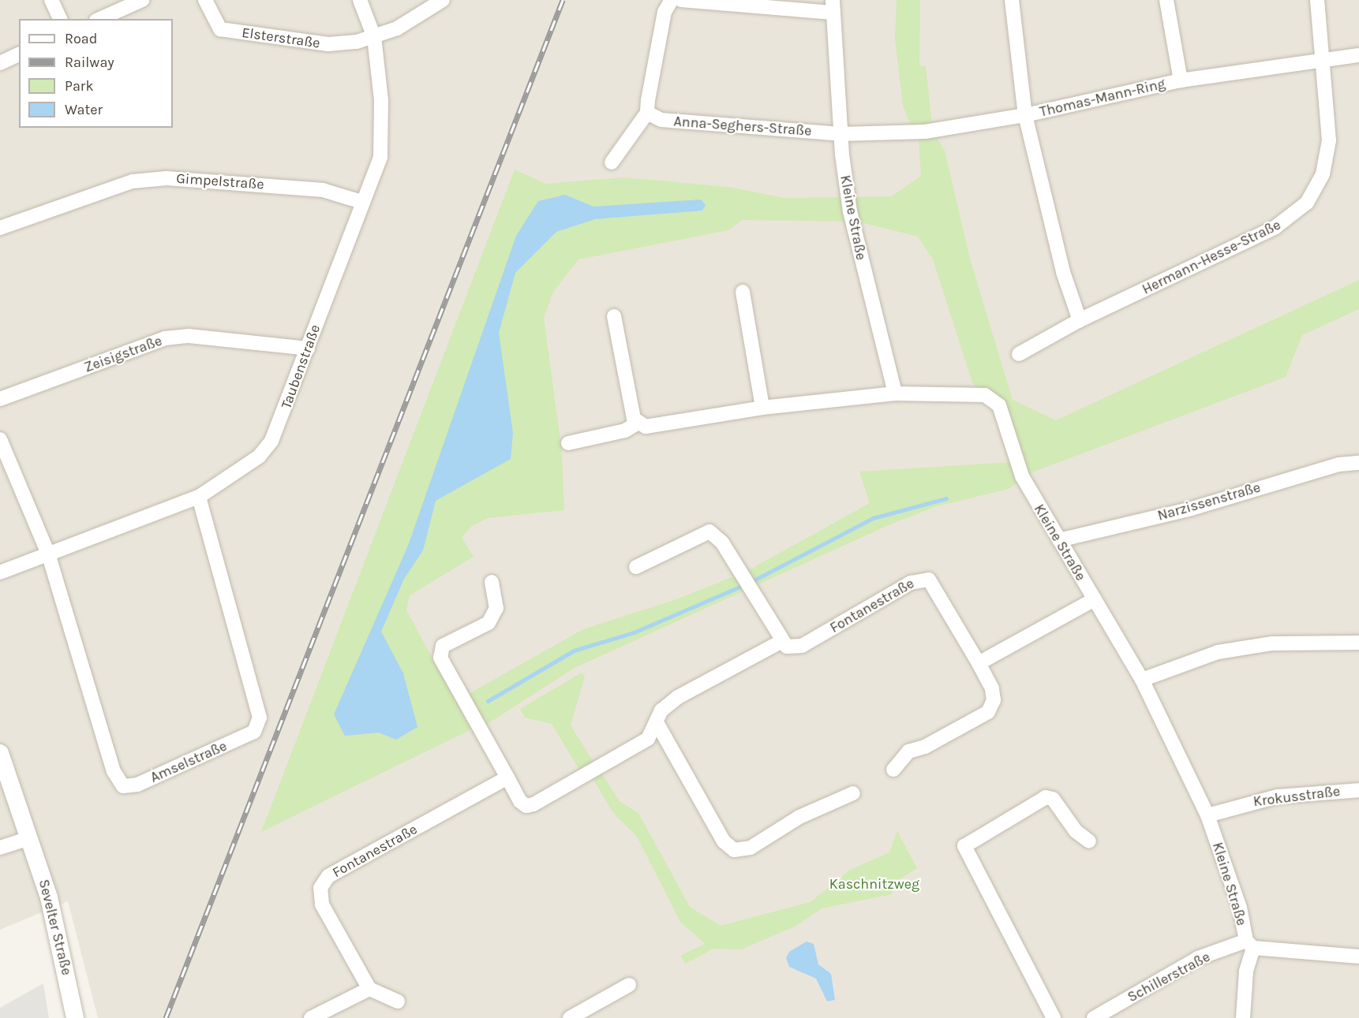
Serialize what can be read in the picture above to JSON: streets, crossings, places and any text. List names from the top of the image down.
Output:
{
  "streets": {
    "street": [
      "Elsterstraße",
      "Thomas-Mann-Ring",
      "Anna-Seghers-Straße",
      "Gimpelstraße",
      "Kleine Straße",
      "Hermann-Hesse-Straße",
      "Zeisigstraße",
      "Taubenstraße",
      "Narzissenstraße",
      "Fontanestraße",
      "Amselstraße",
      "Krokusstraße",
      "Sevelter Straße",
      "Schillerstraße"
    ]
  },
  "crossings": [
    ["Elsterstraße", "Taubenstraße"],
    ["Thomas-Mann-Ring", "Anna-Seghers-Straße"],
    ["Thomas-Mann-Ring", "Kleine Straße"],
    ["Thomas-Mann-Ring", "Hermann-Hesse-Straße"],
    ["Anna-Seghers-Straße", "Kleine Straße"],
    ["Gimpelstraße", "Taubenstraße"],
    ["Kleine Straße", "Narzissenstraße"],
    ["Kleine Straße", "Krokusstraße"],
    ["Kleine Straße", "Schillerstraße"],
    ["Zeisigstraße", "Taubenstraße"],
    ["Taubenstraße", "Amselstraße"]
  ],
  "parks": ["Kaschnitzweg"],
  "legend": [
    "Road",
    "Railway",
    "Park",
    "Water"
  ]
}
